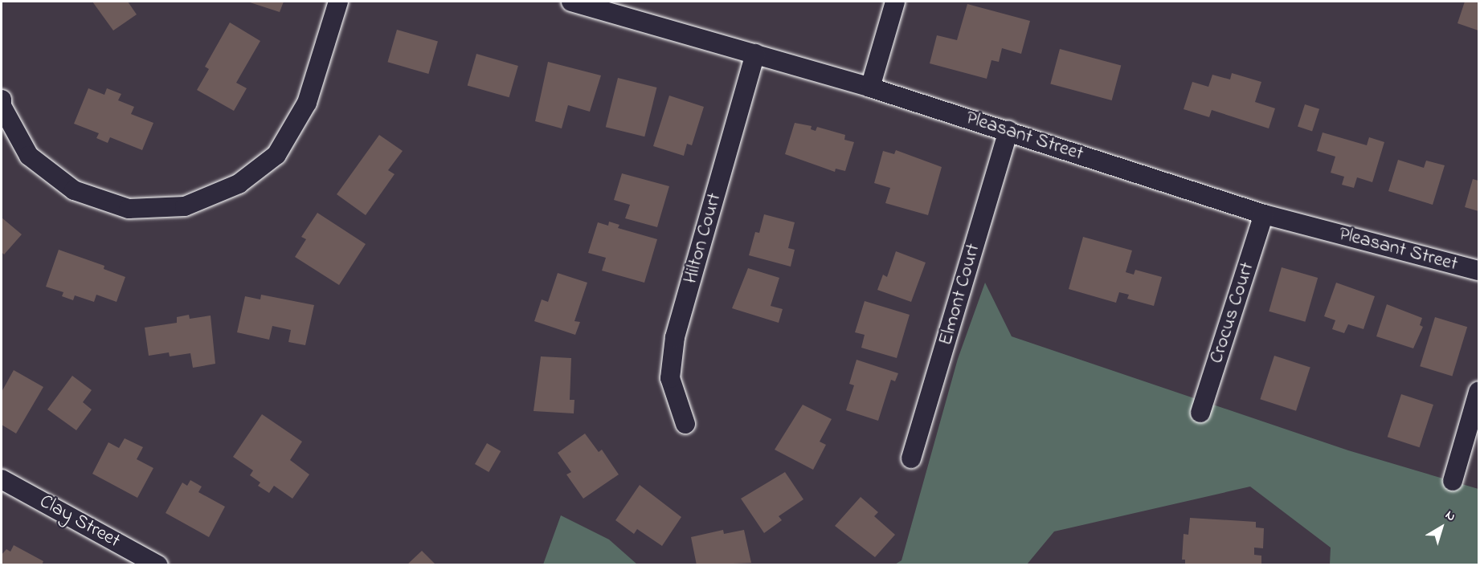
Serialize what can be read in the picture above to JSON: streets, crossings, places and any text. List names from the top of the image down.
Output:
{
  "streets": {
    "street": [
      "Pleasant Street",
      "Hilton Court",
      "Elmont Court",
      "Crocus Court",
      "Clay Street"
    ]
  },
  "crossings": [
    ["Pleasant Street", "Hilton Court"],
    ["Pleasant Street", "Elmont Court"],
    ["Pleasant Street", "Crocus Court"]
  ],
  "north": "top right"
}
